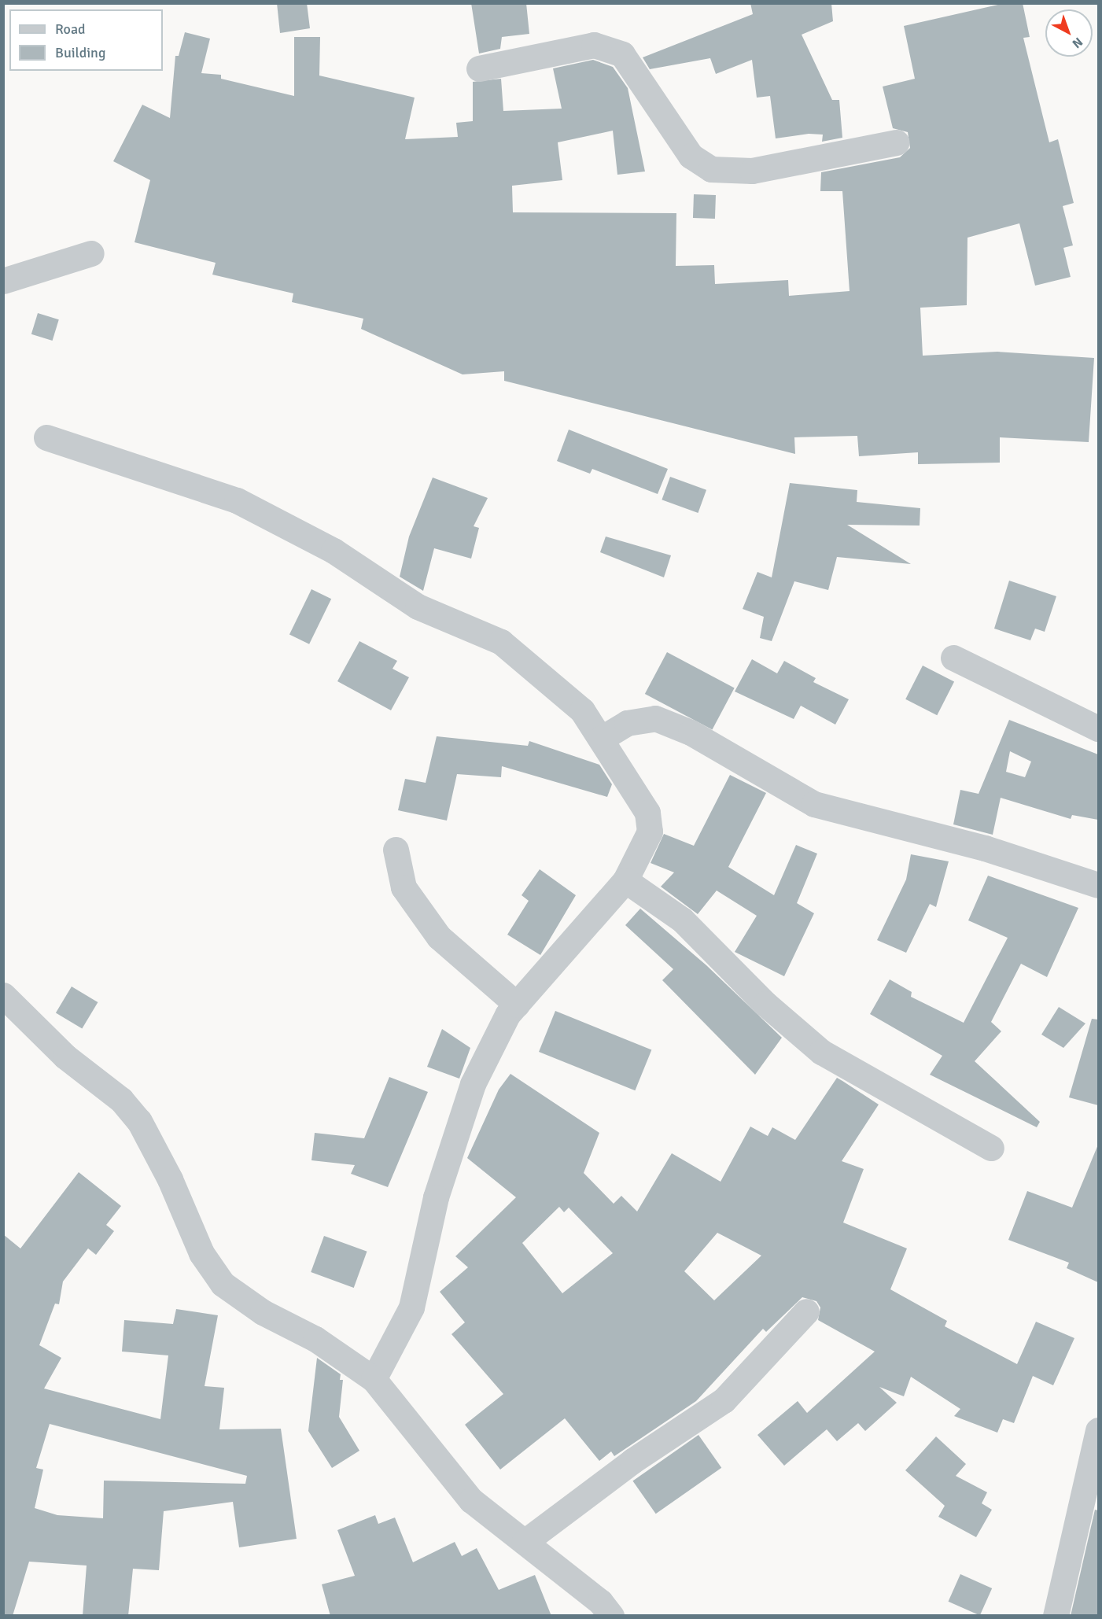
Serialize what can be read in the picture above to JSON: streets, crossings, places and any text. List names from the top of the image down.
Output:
{
  "legend": ["Road", "Building"],
  "north": "bottom right"
}
